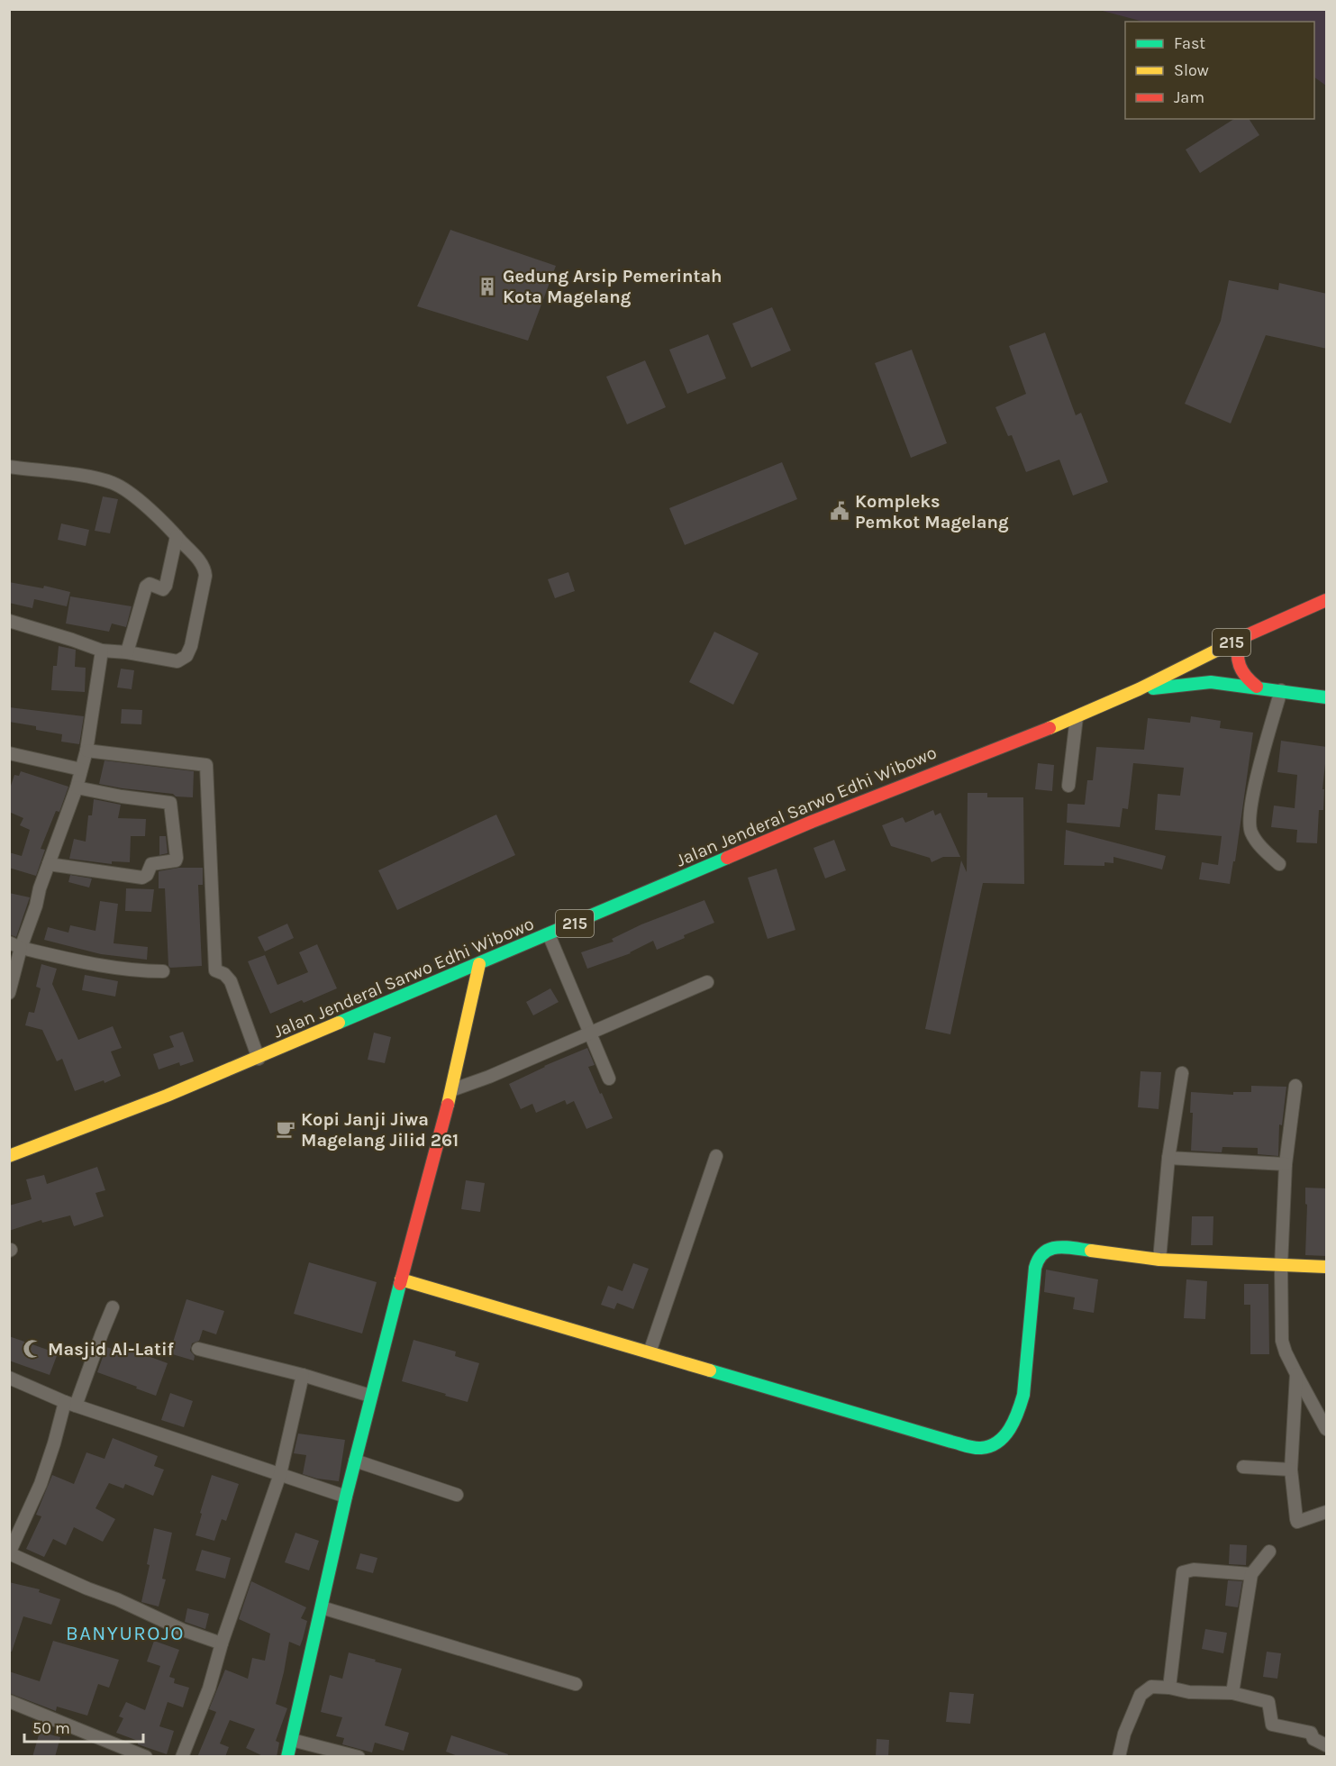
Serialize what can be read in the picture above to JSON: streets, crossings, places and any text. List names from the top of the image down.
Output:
{
  "streets": {
    "street": ["215", "Jalan Jenderal Sarwo Edhi Wibowo"]
  },
  "crossings": [
    ["215", "Jalan Jenderal Sarwo Edhi Wibowo"]
  ],
  "districts": ["BANYUROJO"],
  "places": {
    "building": ["Gedung Arsip Pemerintah Kota Magelang"],
    "public building": ["Kompleks Pemkot Magelang"],
    "cafe": ["Kopi Janji Jiwa Magelang Jilid 261"],
    "mosque": ["Masjid Al-Latif"]
  },
  "legend": ["Fast", "Slow", "Jam"],
  "scale_bar": "50 m"
}
